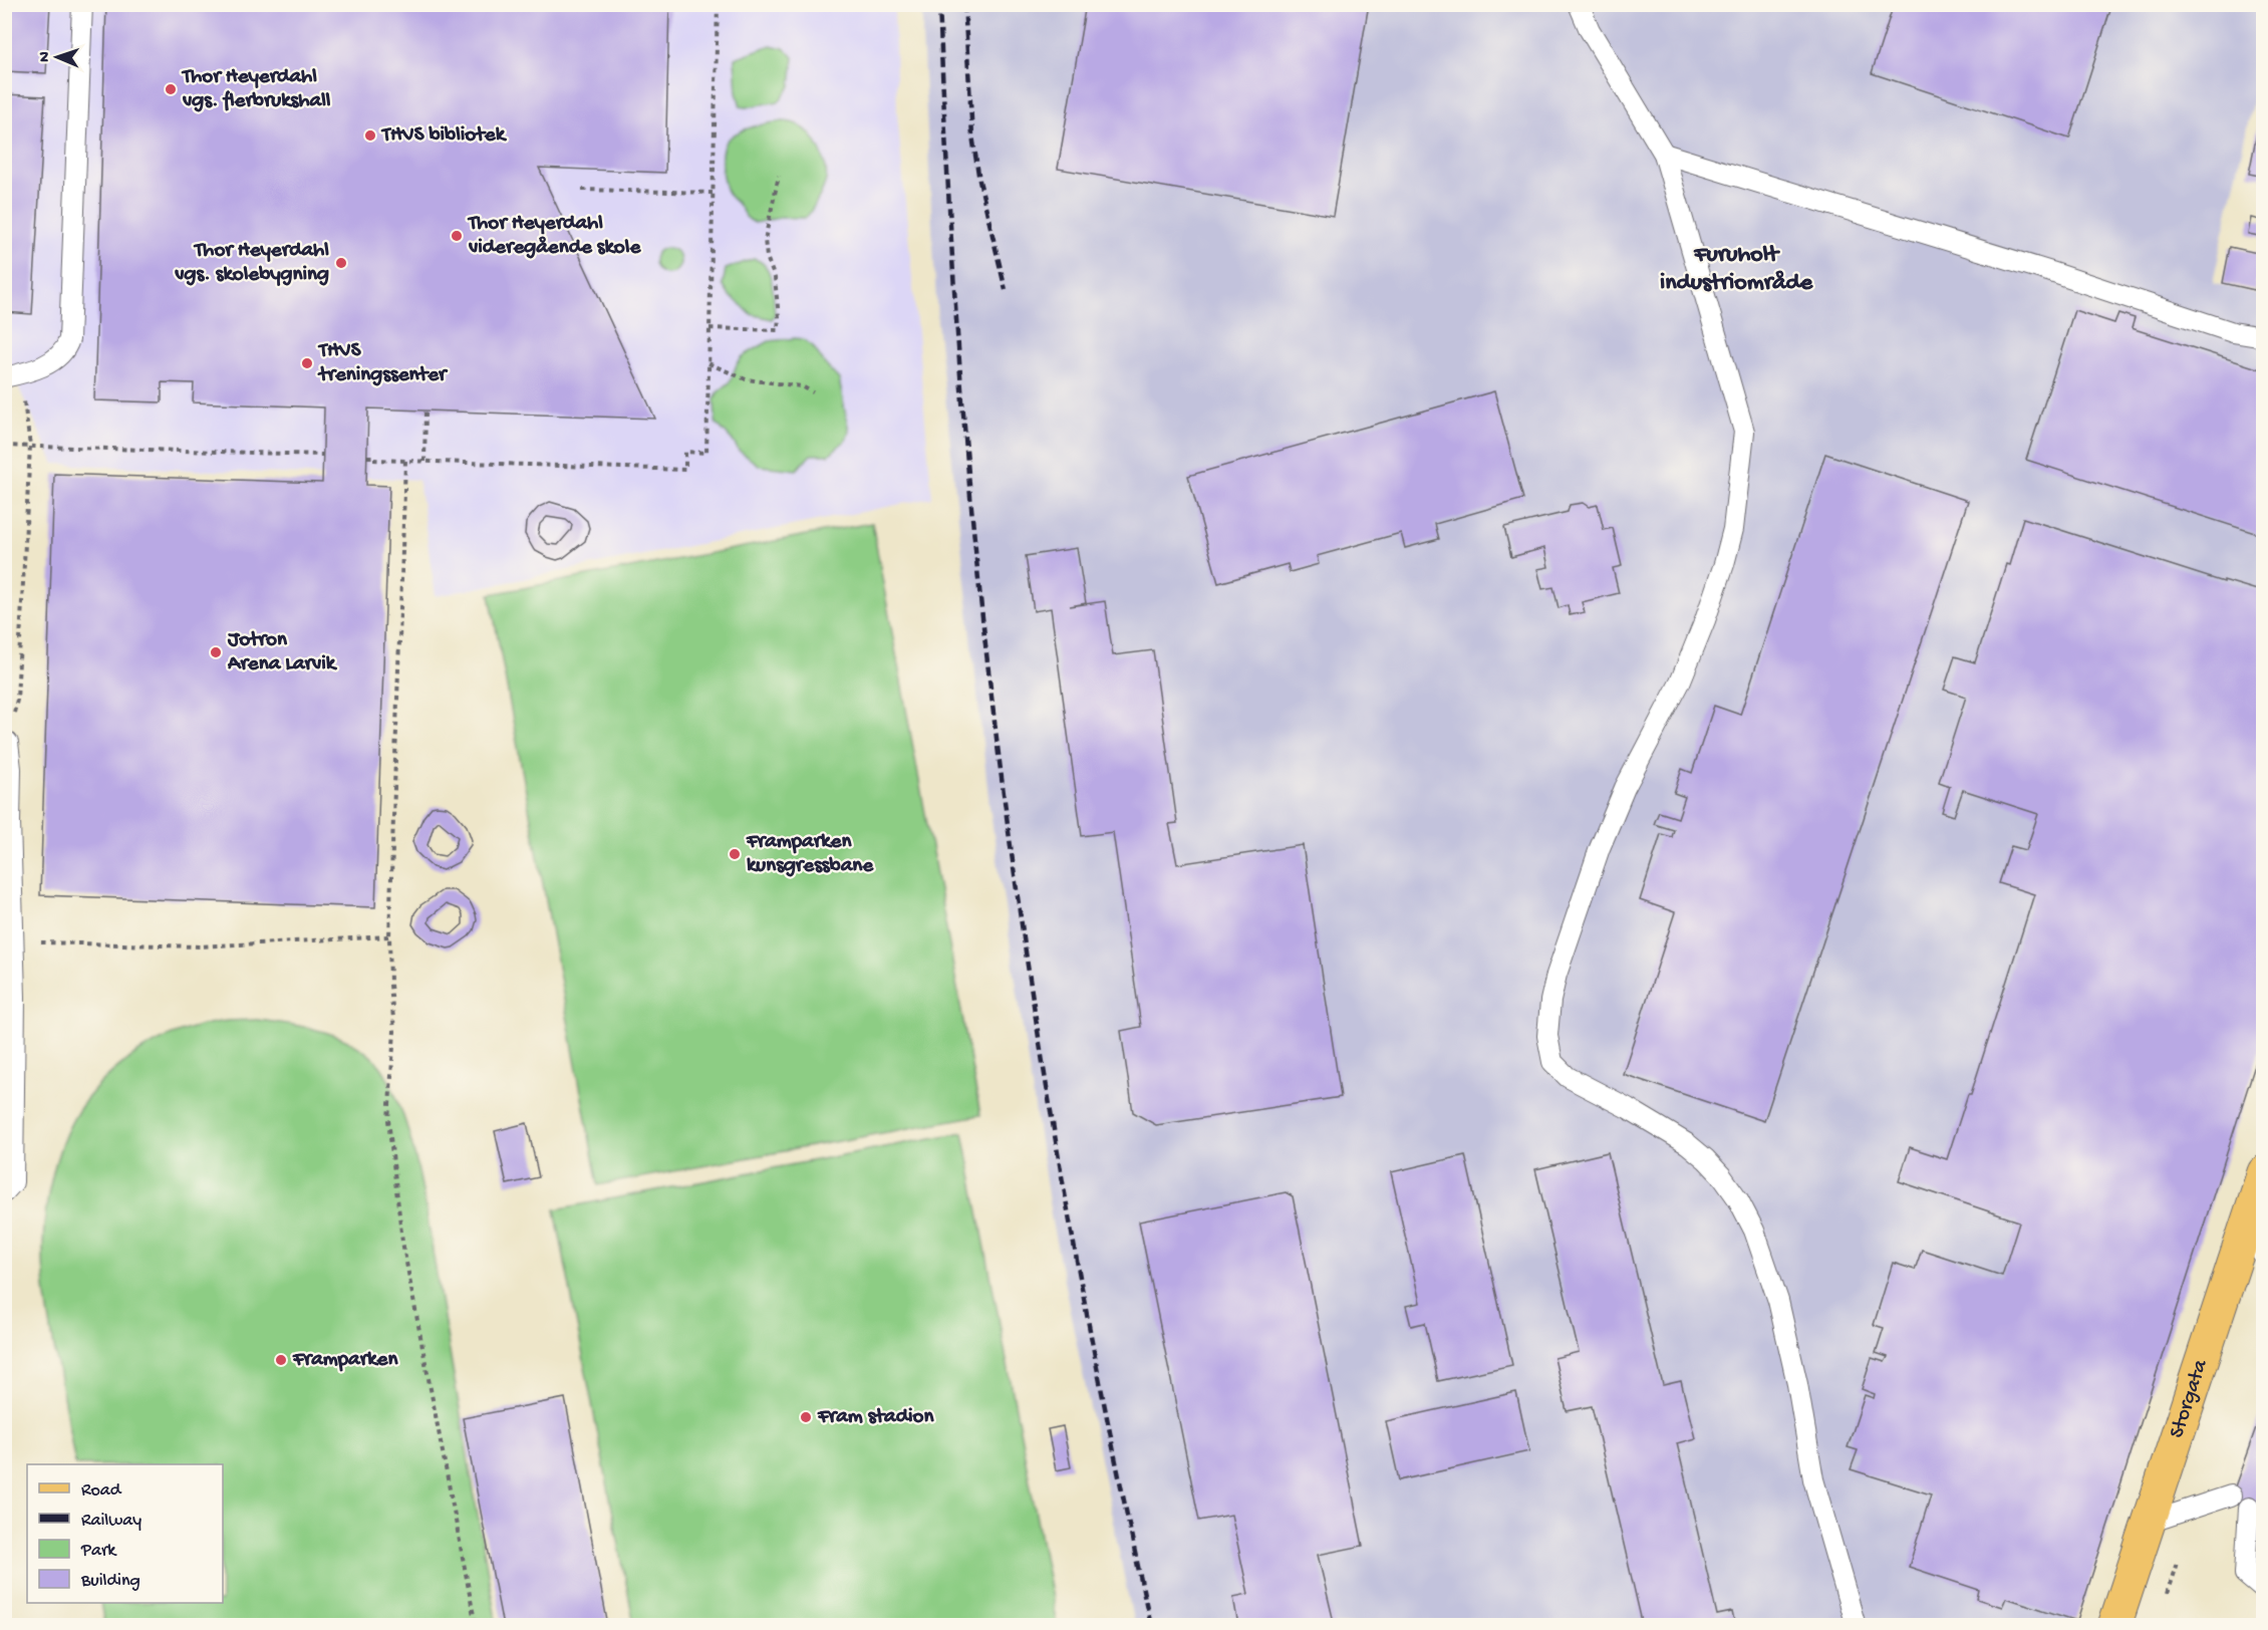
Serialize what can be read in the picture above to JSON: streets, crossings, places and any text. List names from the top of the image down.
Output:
{
  "streets": {
    "main road": ["Storgata"]
  },
  "districts": ["Furuholt industriområde"],
  "places": [
    "Thor Heyerdahl vgs. flerbrukshall",
    "THVS bibliotek",
    "Thor Heyerdahl videregående skole",
    "Thor Heyerdahl vgs. skolebygning",
    "THVS treningssenter",
    "Jotron Arena Larvik",
    "Framparken kunsgressbane",
    "Framparken",
    "Fram stadion"
  ],
  "legend": [
    "Road",
    "Railway",
    "Park",
    "Building"
  ],
  "north": "left"
}
